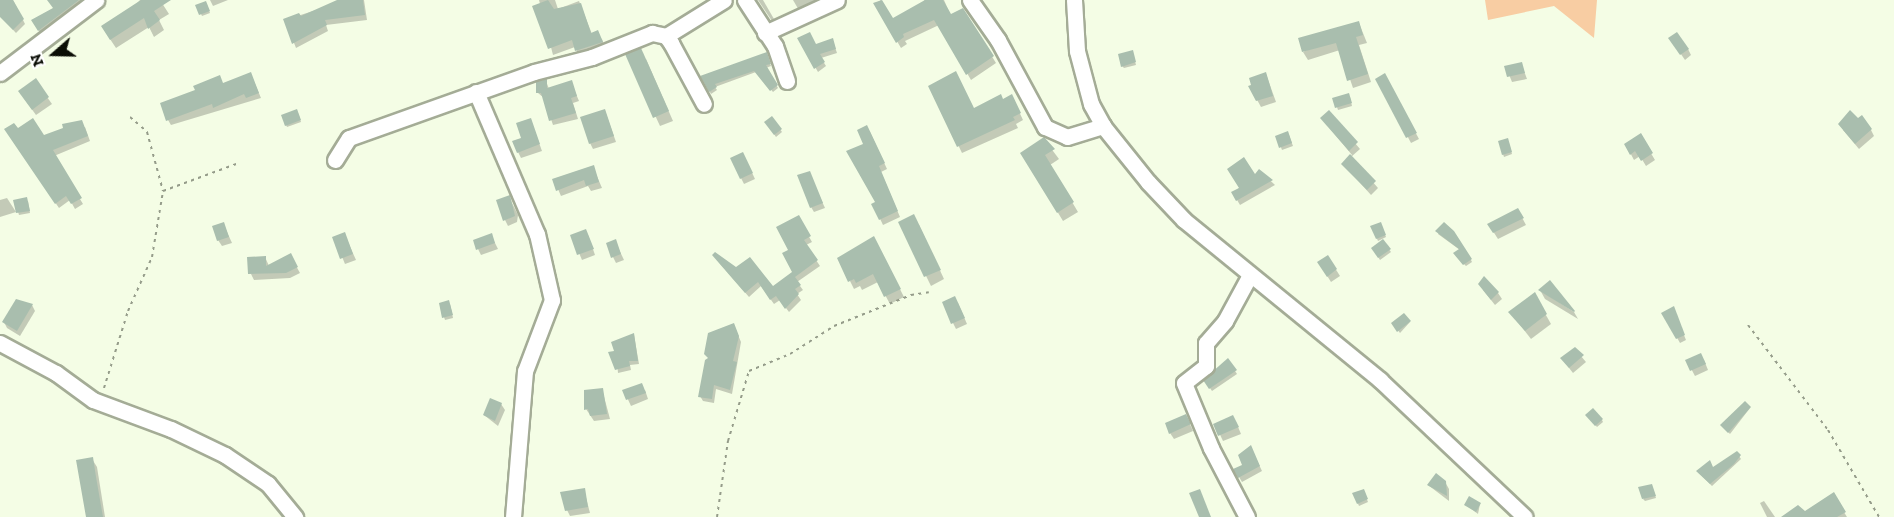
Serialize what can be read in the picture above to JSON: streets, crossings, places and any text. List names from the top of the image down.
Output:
{
  "north": "left"
}
